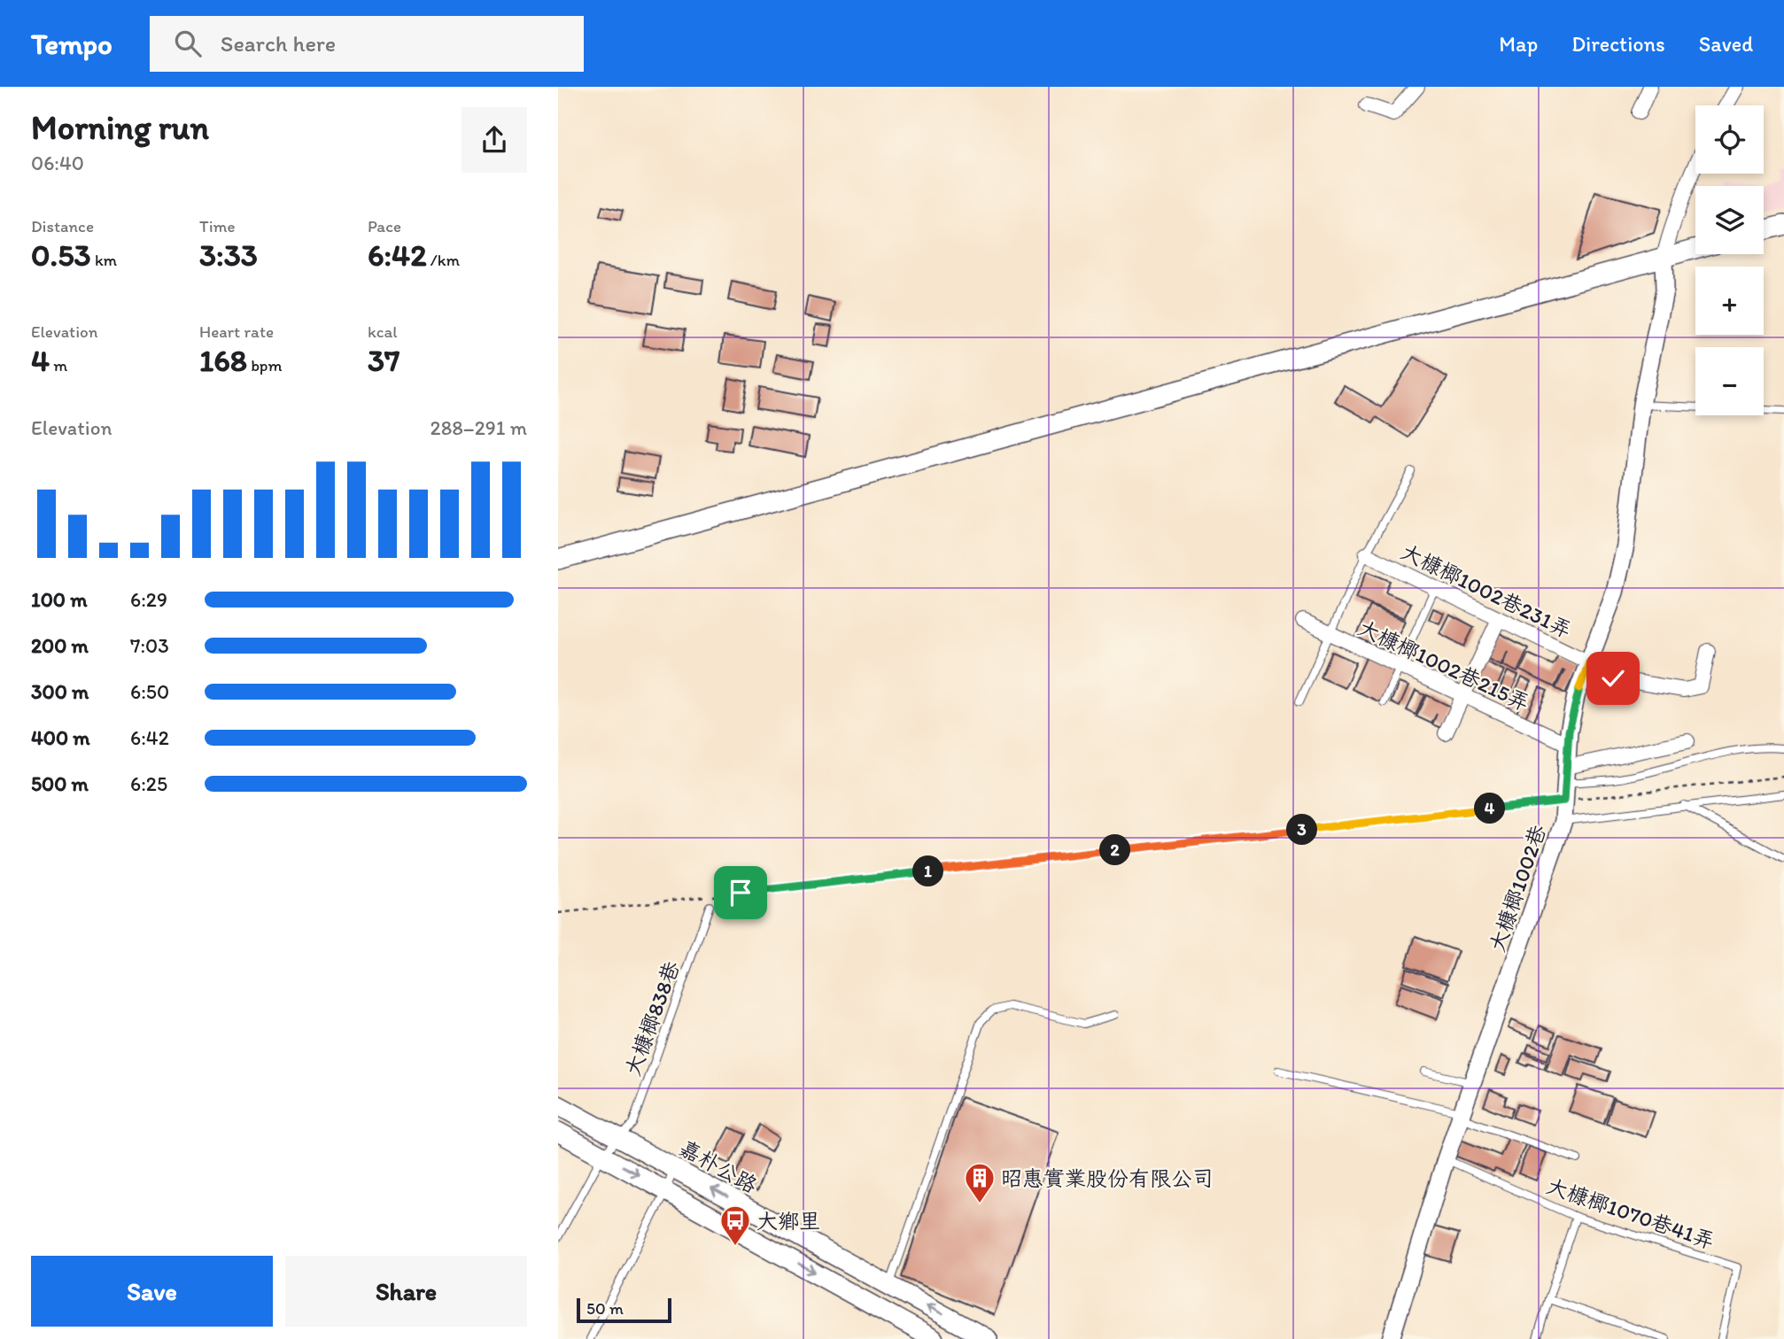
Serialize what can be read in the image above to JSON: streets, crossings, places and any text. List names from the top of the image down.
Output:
{
  "streets": {
    "main road": ["嘉朴公路"],
    "street": ["大槺榔1002巷231弄", "大槺榔1002巷215弄", "大槺榔1002巷"],
    "lane": ["大槺榔838巷", "大槺榔1070巷41弄"]
  },
  "crossings": [
    ["大槺榔1002巷231弄", "大槺榔1002巷"],
    ["大槺榔1002巷215弄", "大槺榔1002巷"],
    ["大槺榔1002巷", "大槺榔1070巷41弄"],
    ["大槺榔838巷", "嘉朴公路"]
  ],
  "places": {
    "building": ["昭惠實業股份有限公司"],
    "bus stop": ["大鄉里"]
  },
  "scale_bar": "50 m",
  "page": {
    "header": "Tempo",
    "search": "Search here",
    "nav": ["Map", "Directions", "Saved"],
    "heading": ["Morning run", "06:40"],
    "map_buttons": ["+", "−"],
    "stats": [
      ["Distance", "0.53 km"],
      ["Time", "3:33"],
      ["Pace", "6:42 /km"],
      ["Elevation", "4 m"],
      ["Heart rate", "168 bpm"],
      ["kcal", "37"]
    ],
    "chart": ["Elevation", "288–291 m"],
    "list": [
      {
        "name": "100 m",
        "note": "6:29"
      },
      {
        "name": "200 m",
        "note": "7:03"
      },
      {
        "name": "300 m",
        "note": "6:50"
      },
      {
        "name": "400 m",
        "note": "6:42"
      },
      {
        "name": "500 m",
        "note": "6:25"
      }
    ],
    "pins": [
      "4",
      "3",
      "2",
      "1"
    ],
    "buttons": ["Save", "Share"],
    "scale": "50 m"
  }
}
